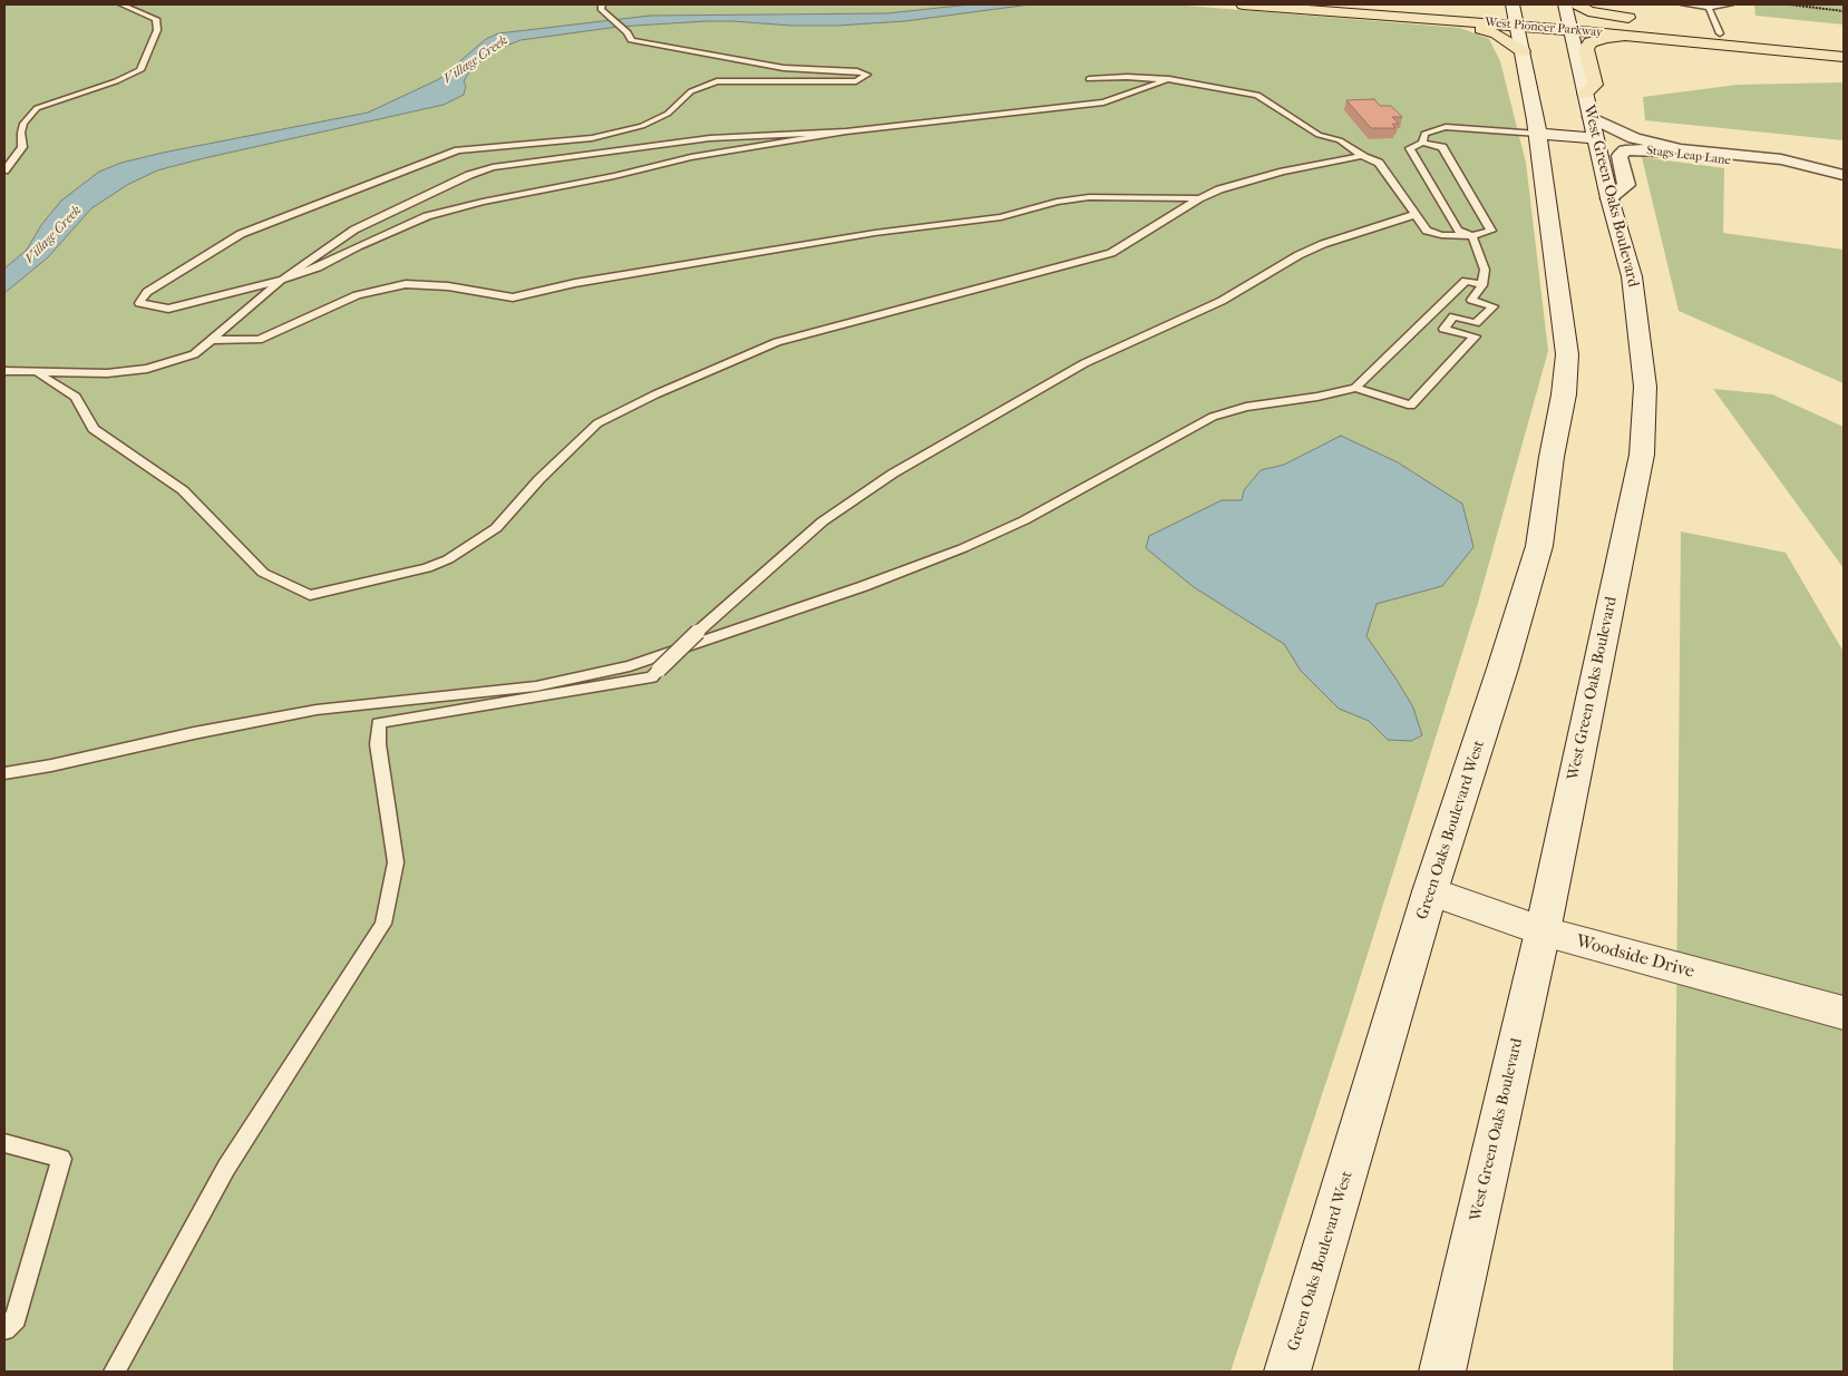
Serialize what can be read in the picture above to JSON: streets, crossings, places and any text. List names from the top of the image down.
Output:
{
  "streets": {
    "main road": [
      "West Pioneer Parkway",
      "West Green Oaks Boulevard",
      "Green Oaks Boulevard West",
      "Woodside Drive"
    ],
    "street": ["Stags Leap Lane"]
  },
  "crossings": [
    ["West Pioneer Parkway", "West Green Oaks Boulevard"],
    ["Stags Leap Lane", "West Green Oaks Boulevard"],
    ["West Green Oaks Boulevard", "Woodside Drive"],
    ["Green Oaks Boulevard West", "Woodside Drive"]
  ],
  "water": ["Village Creek"]
}
